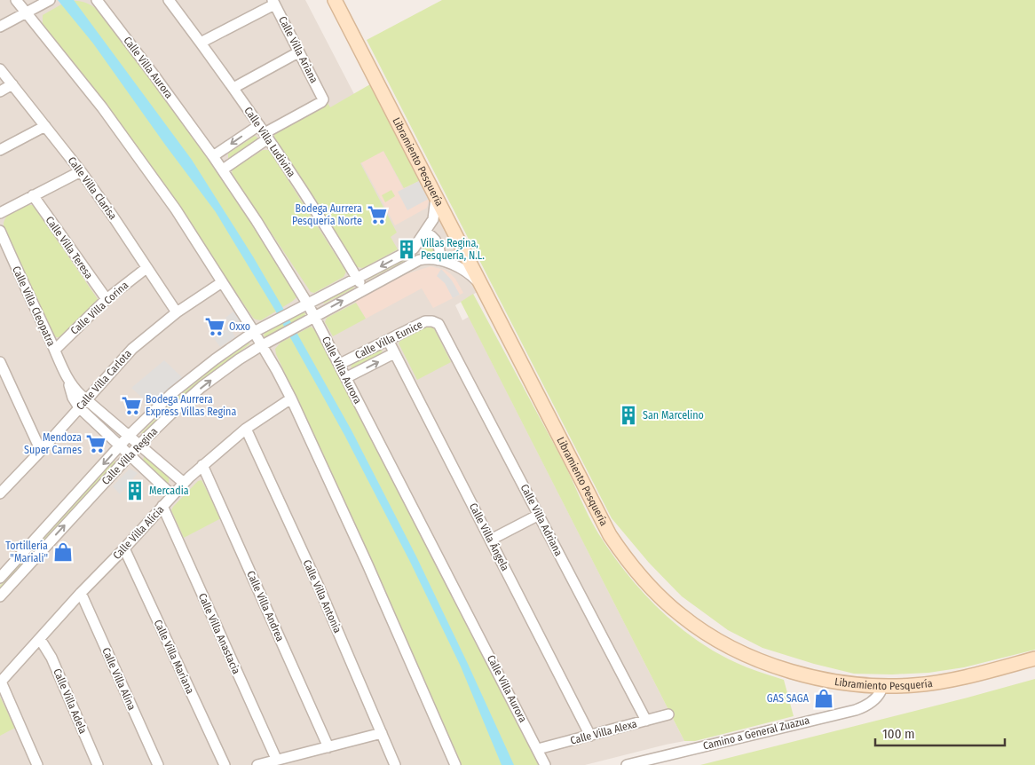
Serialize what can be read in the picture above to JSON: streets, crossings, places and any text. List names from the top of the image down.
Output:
{
  "streets": {
    "main road": ["Libramiento Pesquería"],
    "street": [
      "Calle Villa Ariana",
      "Calle Villa Aurora",
      "Calle Villa Ludivina",
      "Calle Villa Clarisa",
      "Calle Villa Teresa",
      "Calle Villa Cleopatra",
      "Calle Villa Corina",
      "Calle Villa Eunice",
      "Calle Villa Carlota",
      "Calle Villa Regina",
      "Calle Villa Adriana",
      "Calle Villa Alicia",
      "Calle Villa Ángela",
      "Calle Villa Antonia",
      "Calle Villa Andrea",
      "Calle Villa Anastacia",
      "Calle Villa Mariana",
      "Calle Villa Alina",
      "Calle Villa Adela",
      "Calle Villa Alexa",
      "Camino a General Zuazua"
    ]
  },
  "crossings": [
    ["Calle Villa Ariana", "Calle Villa Ludivina"],
    ["Calle Villa Aurora", "Calle Villa Eunice"],
    ["Calle Villa Aurora", "Calle Villa Regina"],
    ["Calle Villa Aurora", "Calle Villa Alexa"],
    ["Calle Villa Clarisa", "Calle Villa Corina"],
    ["Calle Villa Clarisa", "Calle Villa Carlota"],
    ["Calle Villa Teresa", "Calle Villa Corina"],
    ["Calle Villa Cleopatra", "Calle Villa Corina"],
    ["Calle Villa Cleopatra", "Calle Villa Carlota"],
    ["Calle Villa Cleopatra", "Calle Villa Regina"],
    ["Calle Villa Cleopatra", "Calle Villa Alicia"],
    ["Calle Villa Eunice", "Calle Villa Adriana"],
    ["Calle Villa Eunice", "Calle Villa Ángela"],
    ["Calle Villa Adriana", "Calle Villa Alexa"],
    ["Calle Villa Alicia", "Calle Villa Antonia"],
    ["Calle Villa Alicia", "Calle Villa Andrea"],
    ["Calle Villa Alicia", "Calle Villa Anastacia"],
    ["Calle Villa Alicia", "Calle Villa Mariana"],
    ["Calle Villa Alicia", "Calle Villa Alina"],
    ["Calle Villa Alicia", "Calle Villa Adela"],
    ["Calle Villa Ángela", "Calle Villa Alexa"]
  ],
  "places": {
    "supermarket": [
      "Bodega Aurrera Pesquería Norte",
      "Oxxo",
      "Bodega Aurrera Express Villas Regina",
      "Mendoza Super Carnes"
    ],
    "building": ["Villas Regina, Pesquería, N.L.", "San Marcelino", "Mercadia"],
    "shop": ["Tortillería \"Mariali\"", "GAS SAGA"]
  },
  "scale_bar": "100 m"
}
